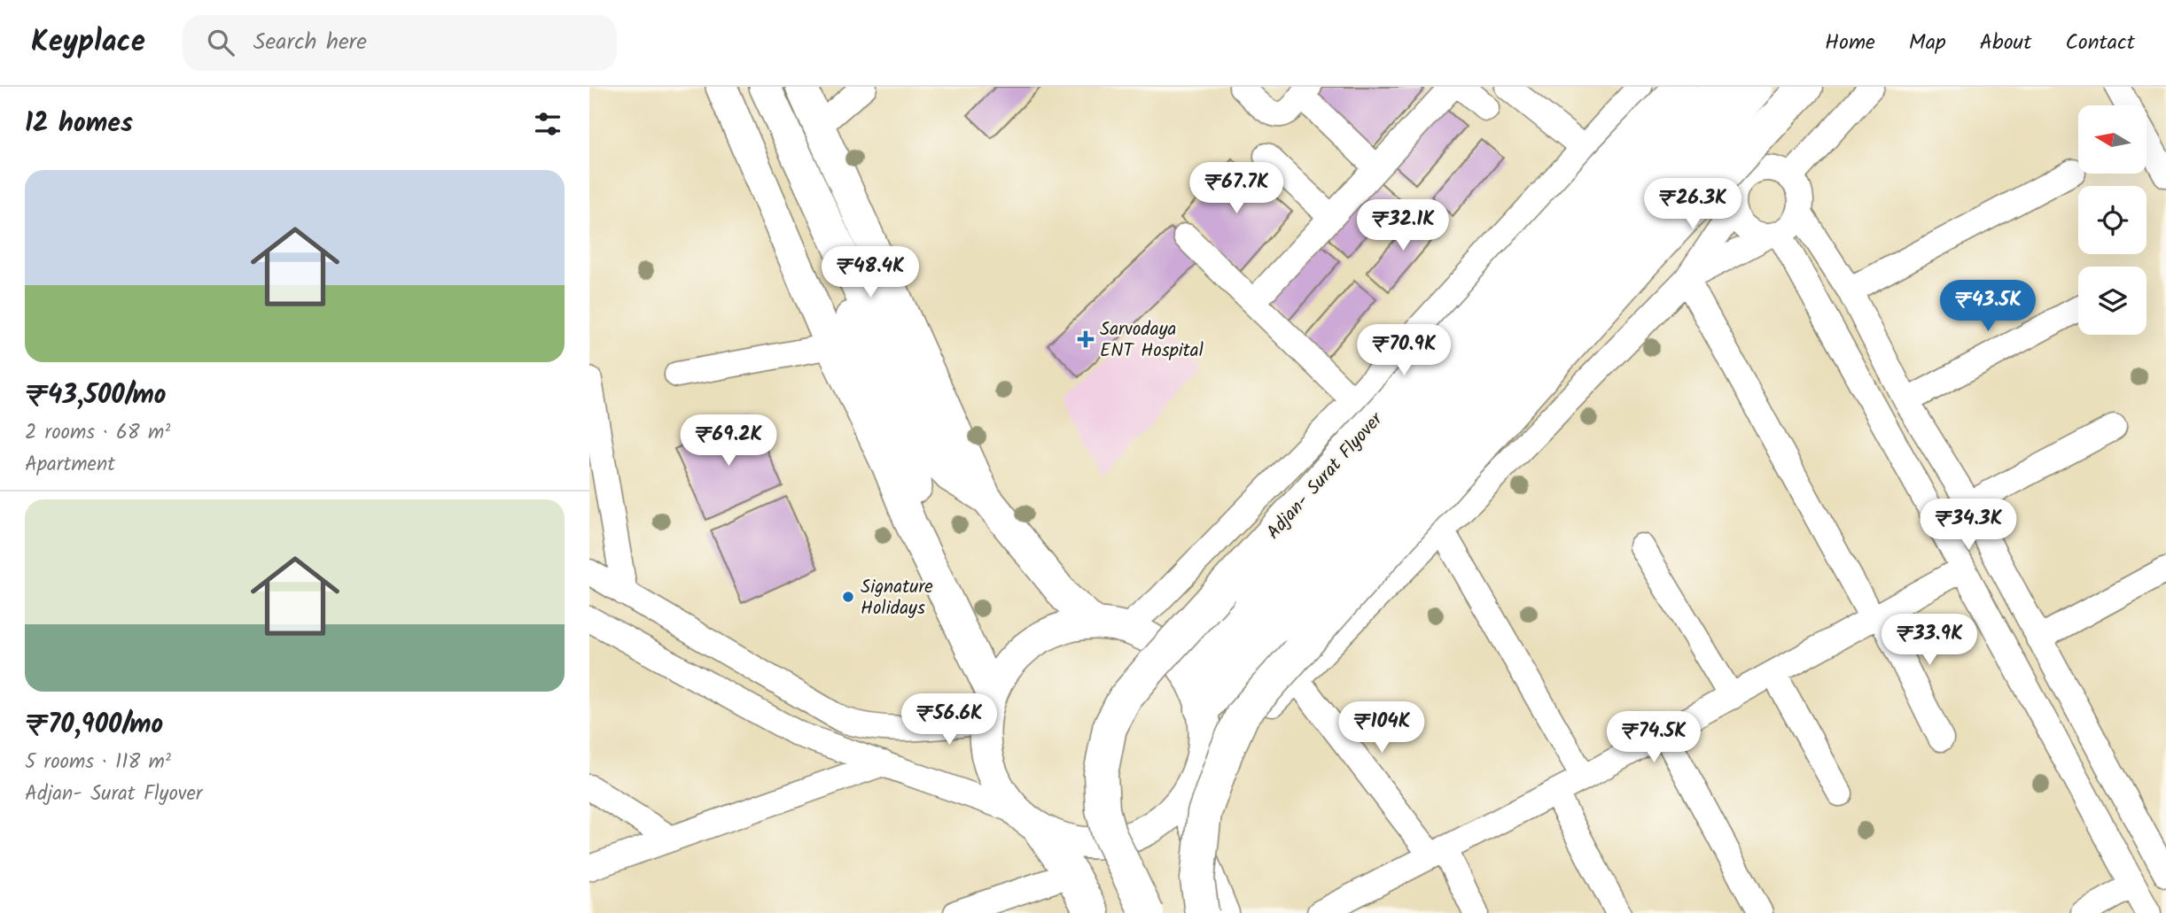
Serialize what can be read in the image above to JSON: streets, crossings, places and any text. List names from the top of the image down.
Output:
{
  "streets": {
    "highway": ["Adjan- Surat Flyover"]
  },
  "places": {
    "health": ["Sarvodaya ENT Hospital"],
    "other": ["Signature Holidays"]
  },
  "north": "left",
  "page": {
    "header": "Keyplace",
    "search": "Search here",
    "nav": [
      "Home",
      "Map",
      "About",
      "Contact"
    ],
    "heading": "12 homes",
    "list": [
      {
        "name": "₹43,500/mo",
        "note": "2 rooms · 68 m² · Apartment"
      },
      {
        "name": "₹70,900/mo",
        "note": "5 rooms · 118 m² · Adjan- Surat Flyover"
      }
    ],
    "price": [
      "₹67.7K",
      "₹26.3K",
      "₹32.1K",
      "₹48.4K",
      "₹43.5K",
      "₹70.9K",
      "₹69.2K",
      "₹34.3K",
      "₹33.9K",
      "₹56.6K",
      "₹104K",
      "₹74.5K"
    ]
  }
}
